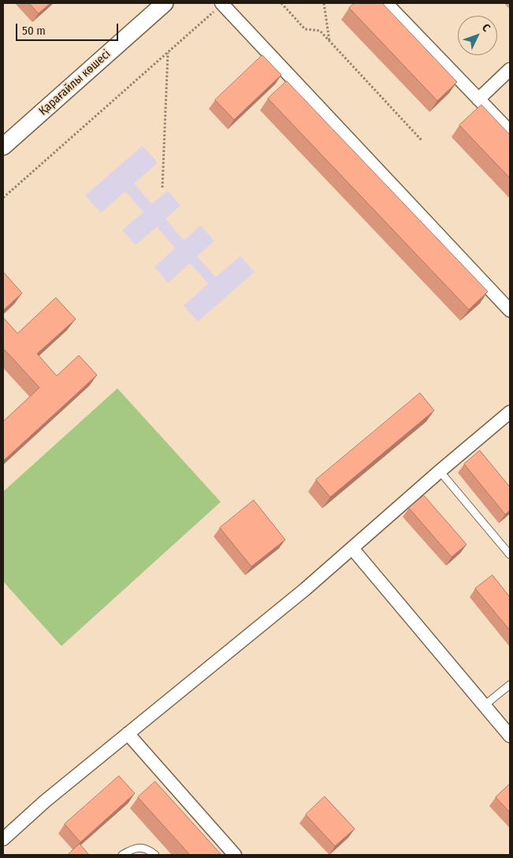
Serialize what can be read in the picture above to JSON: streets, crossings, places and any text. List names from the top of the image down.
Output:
{
  "streets": {
    "street": ["Қарағайлы көшесі"]
  },
  "scale_bar": "50 m",
  "north": "top right"
}
